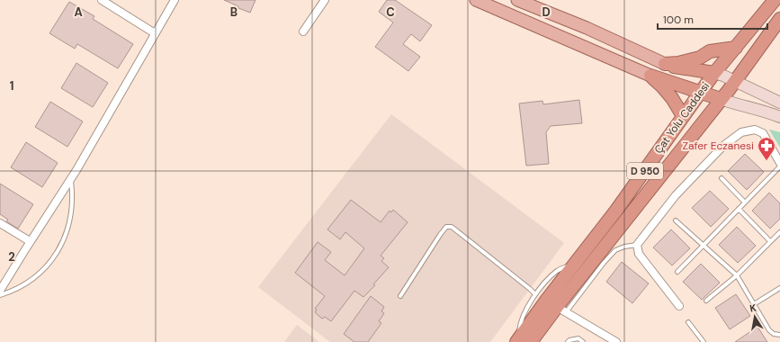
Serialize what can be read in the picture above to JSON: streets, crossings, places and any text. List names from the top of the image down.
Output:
{
  "streets": {
    "highway": ["Çat Yolu Caddesi", "D 950"]
  },
  "places": {
    "pharmacy": ["Zafer Eczanesi"]
  },
  "scale_bar": "100 m",
  "north": "top",
  "grid": {
    "columns": [
      "A",
      "B",
      "C",
      "D"
    ],
    "rows": ["1", "2"]
  }
}
